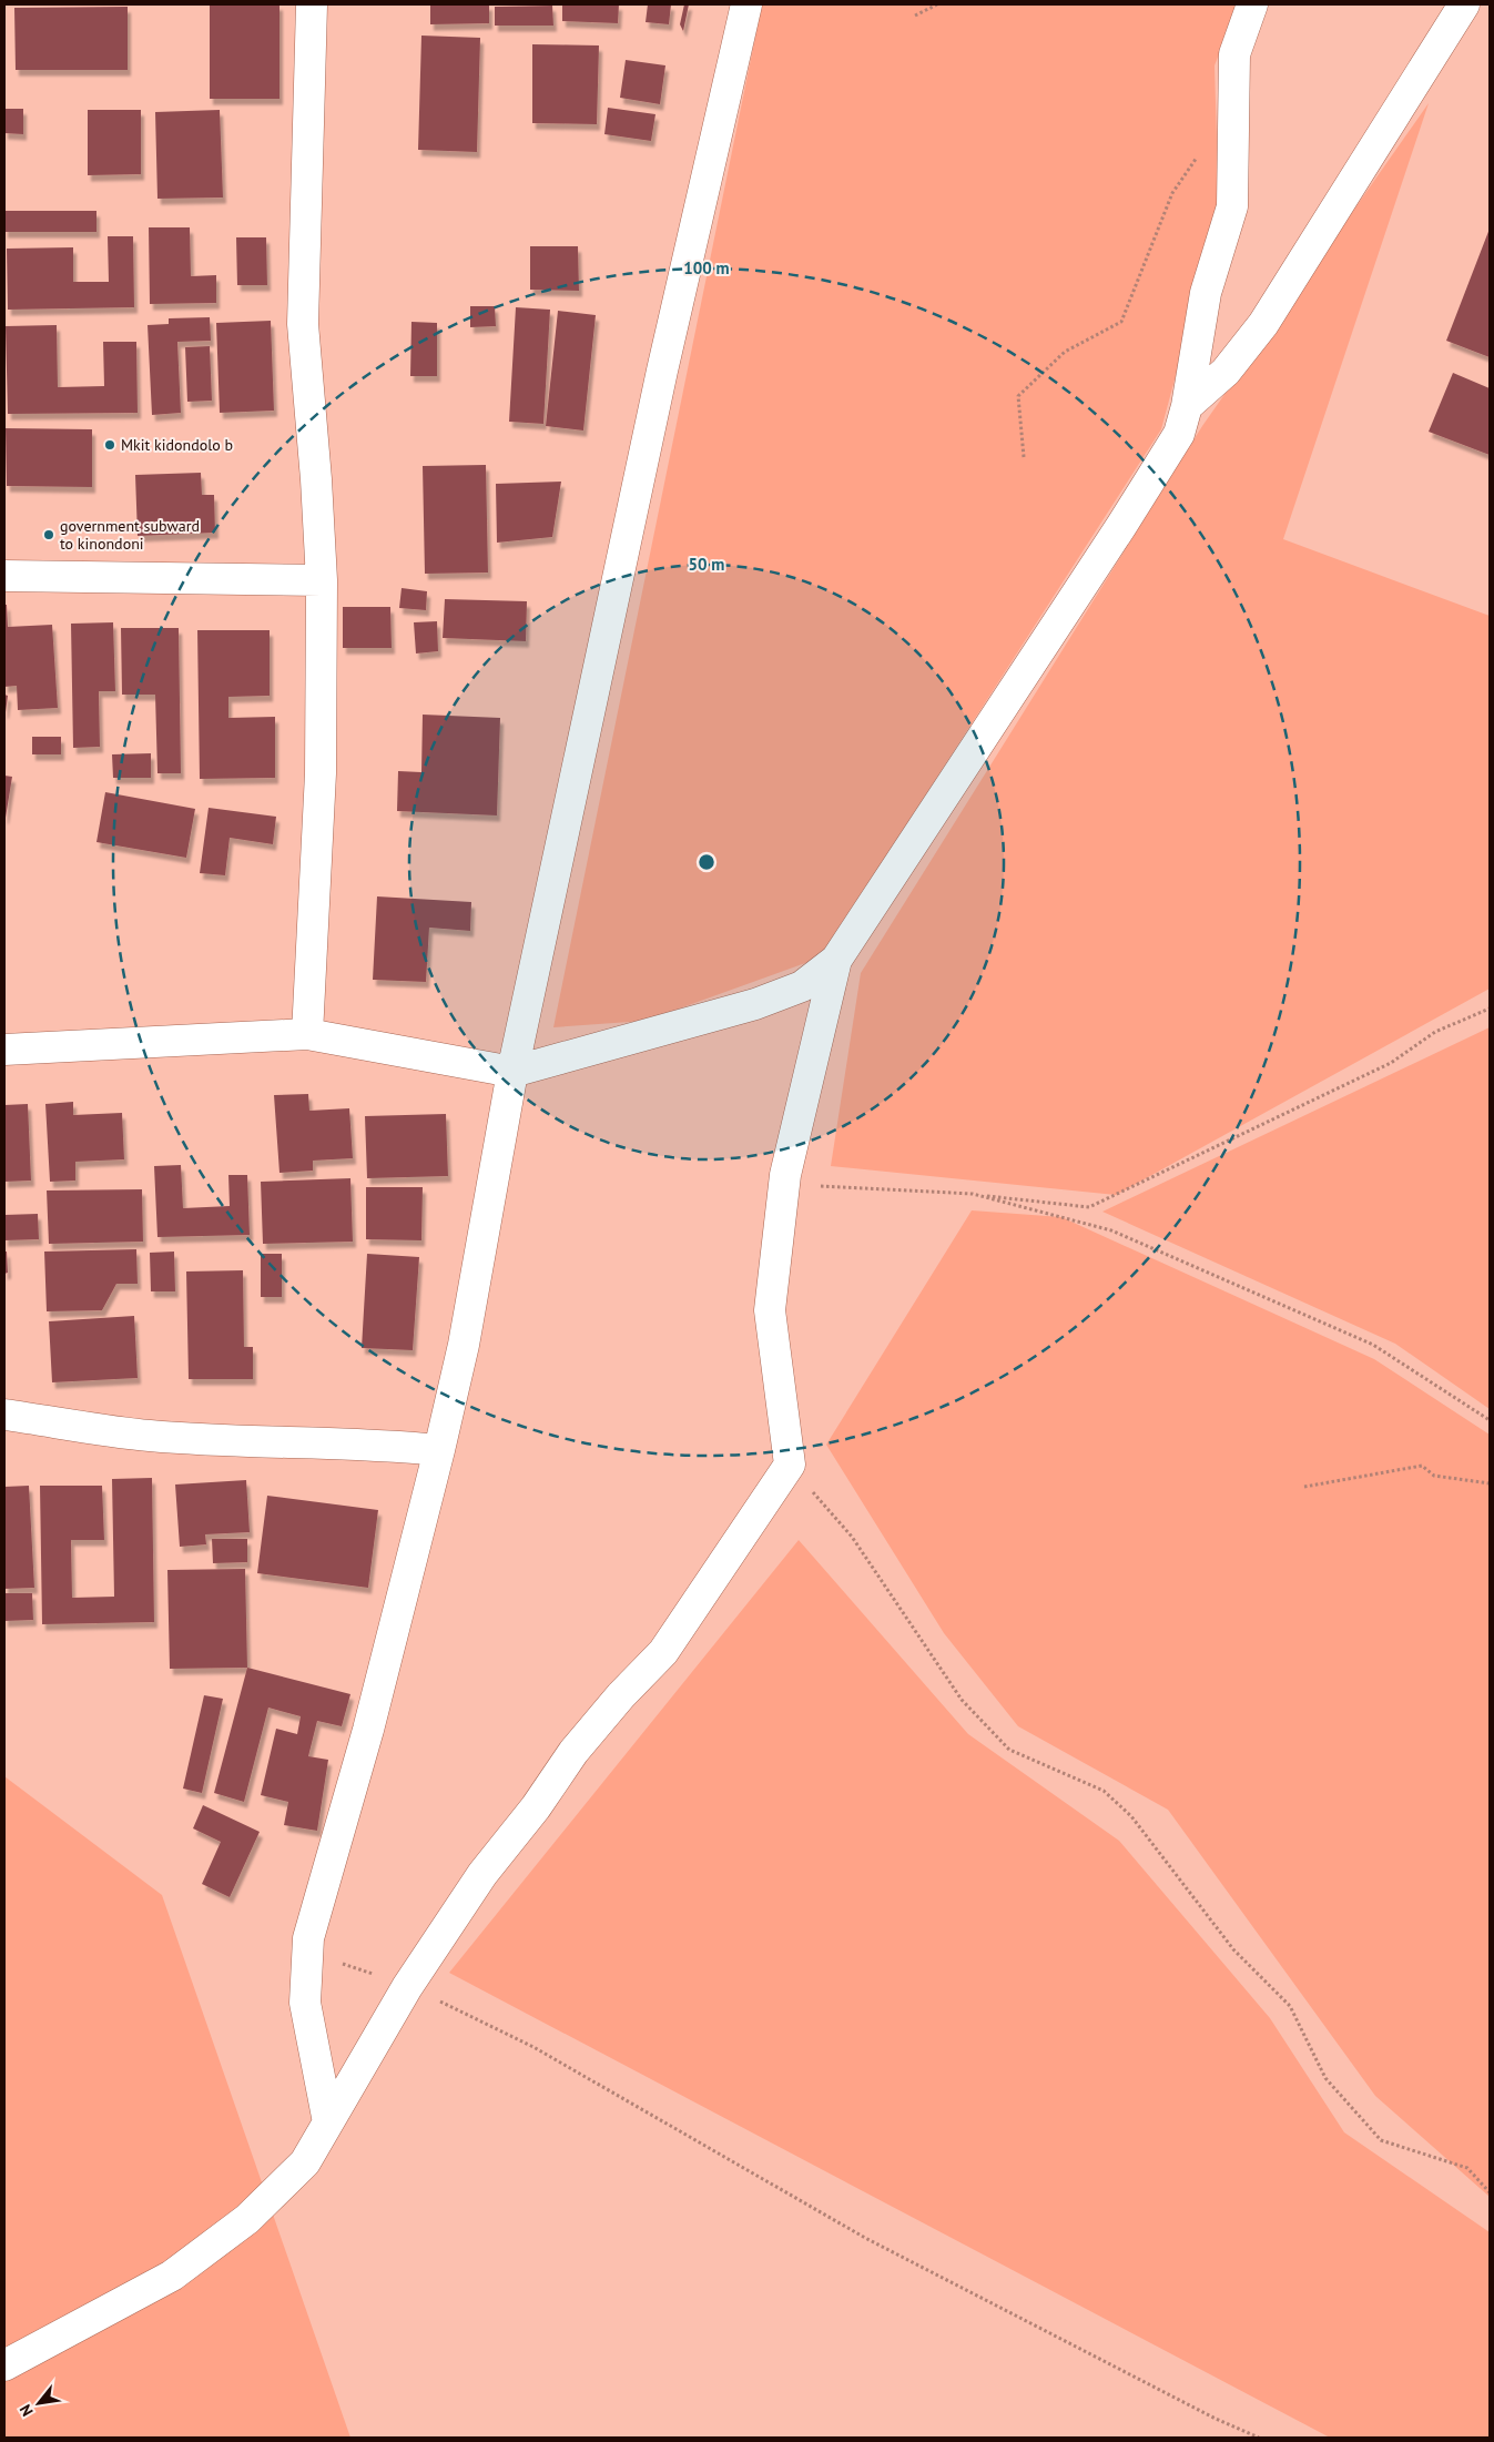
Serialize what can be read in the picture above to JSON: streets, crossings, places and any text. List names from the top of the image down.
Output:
{
  "places": ["Mkit kidondolo b", "government subward to kinondoni"],
  "north": "bottom left",
  "rings": ["100 m", "50 m"]
}
